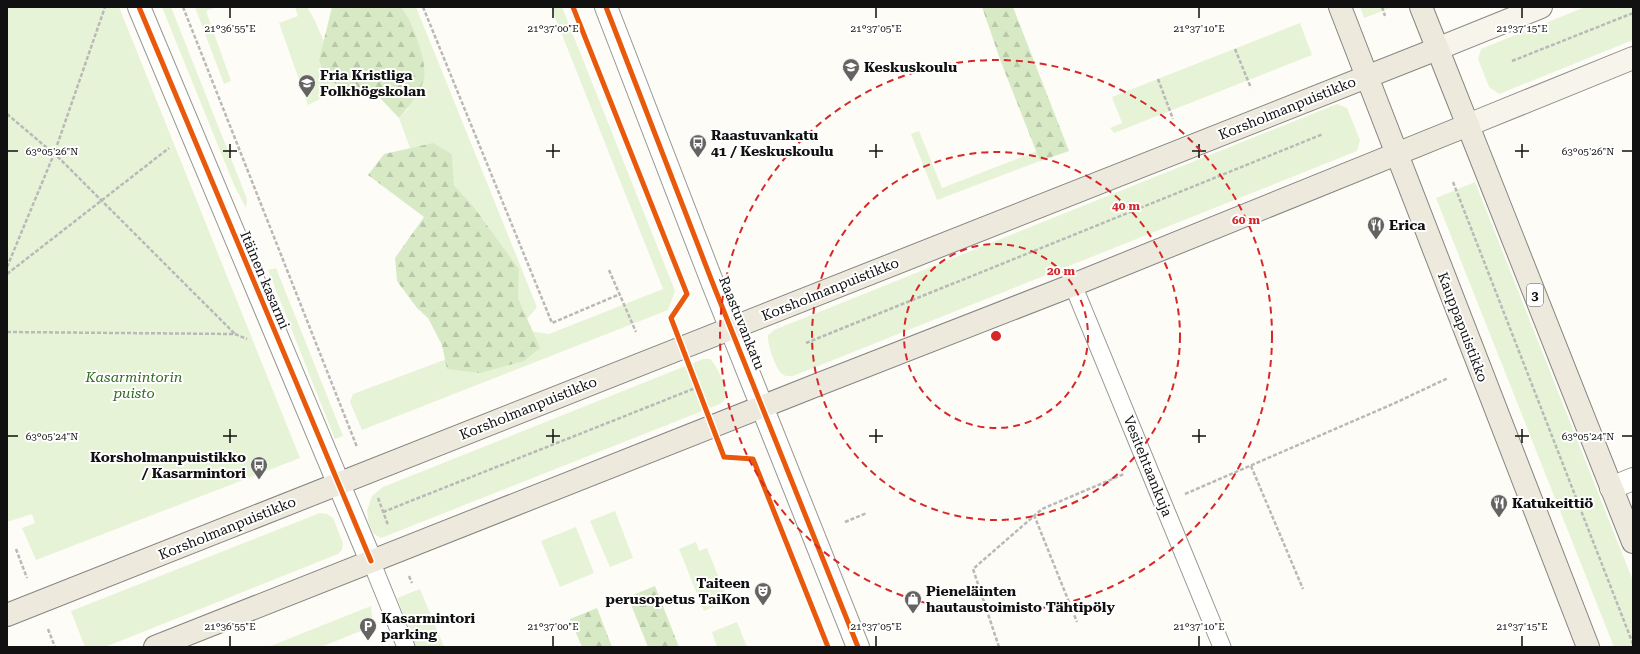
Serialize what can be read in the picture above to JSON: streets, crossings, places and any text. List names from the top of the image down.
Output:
{
  "streets": {
    "main road": ["Korsholmanpuistikko", "3", "Kauppapuistikko"],
    "street": ["Itäinen kasarmi", "Raastuvankatu"],
    "lane": ["Vesitehtaankuja"]
  },
  "crossings": [
    ["Korsholmanpuistikko", "Itäinen kasarmi"],
    ["Korsholmanpuistikko", "3"],
    ["Korsholmanpuistikko", "Raastuvankatu"],
    ["Korsholmanpuistikko", "Kauppapuistikko"]
  ],
  "parks": ["Kasarmintorin puisto"],
  "places": {
    "school or university": ["Keskuskoulu", "Fria Kristliga Folkhögskolan"],
    "bus stop": ["Raastuvankatu 41 / Keskuskoulu", "Korsholmanpuistikko / Kasarmintori"],
    "restaurant": ["Erica", "Katukeittiö"],
    "theatre": ["Taiteen perusopetus TaiKon"],
    "shop": ["Pieneläinten hautaustoimisto Tähtipöly"],
    "parking": ["Kasarmintori parking"]
  },
  "coordinates": [
    "21°36'55\"E",
    "21°37'00\"E",
    "21°37'05\"E",
    "21°37'10\"E",
    "21°37'15\"E",
    "63°05'26\"N",
    "63°05'24\"N"
  ],
  "rings": ["40 m", "60 m", "20 m"]
}
